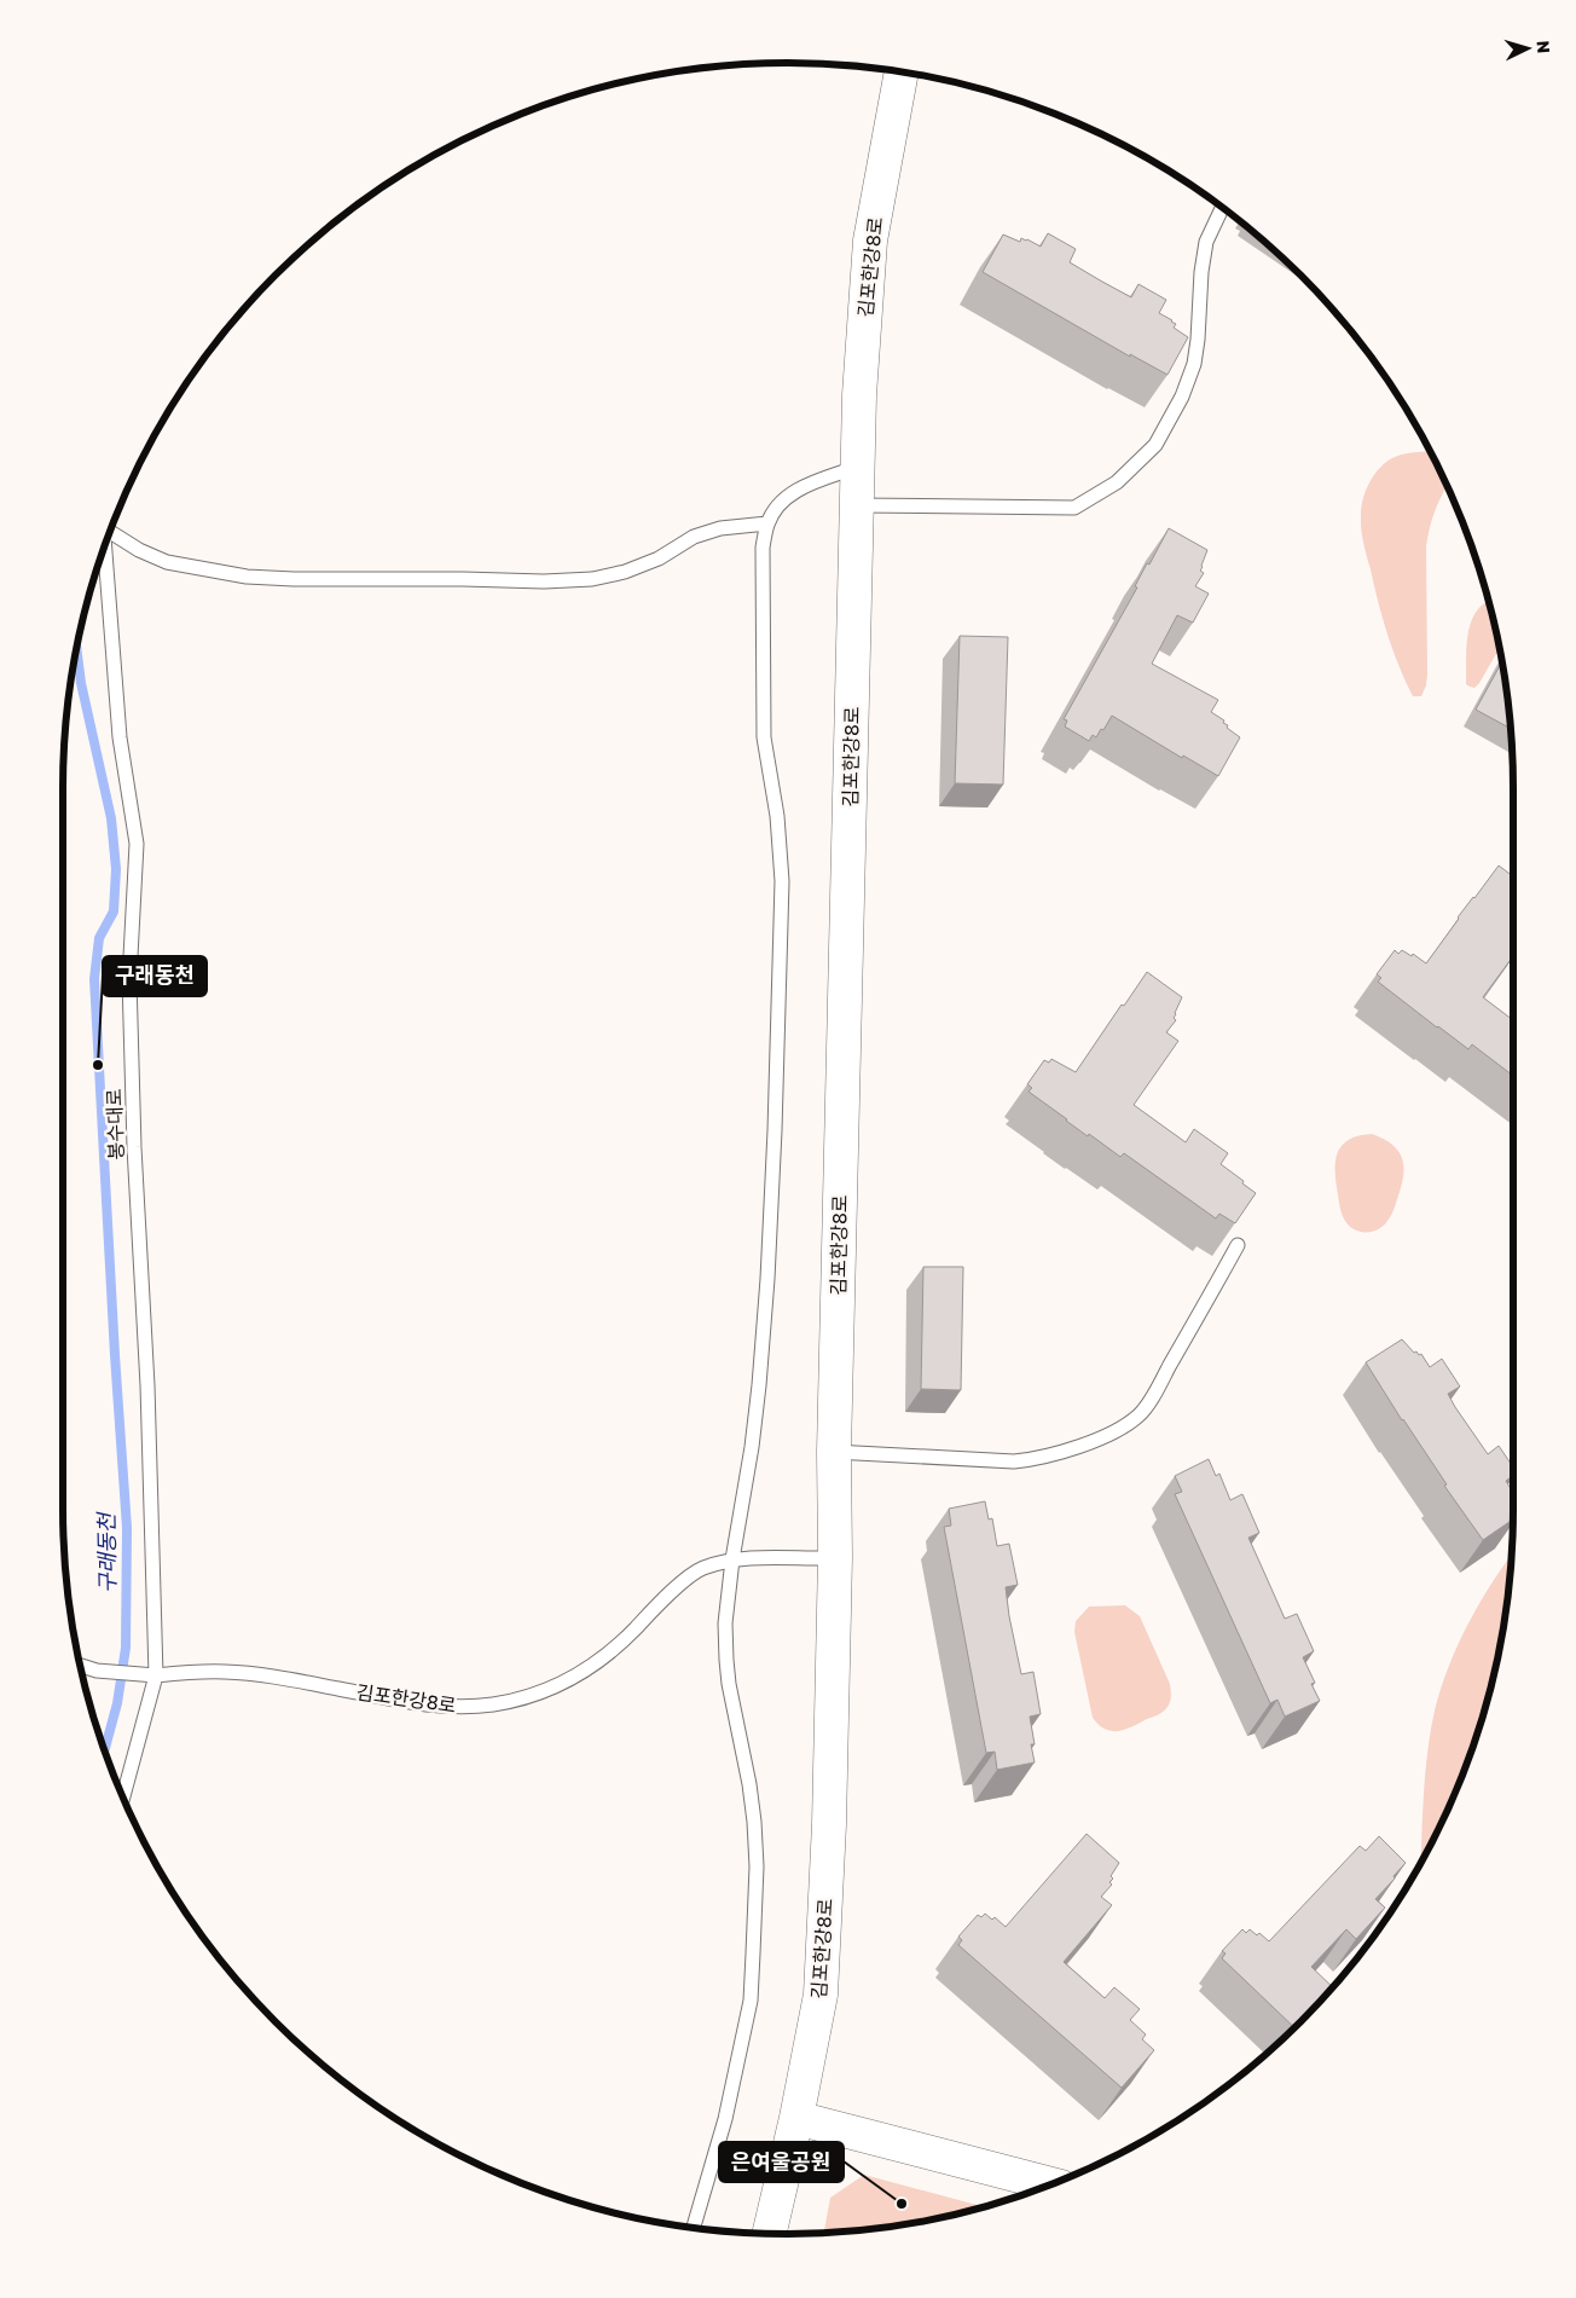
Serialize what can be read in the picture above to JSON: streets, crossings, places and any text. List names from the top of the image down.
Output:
{
  "streets": {
    "street": ["김포한강8로"],
    "lane": ["봉수대로"]
  },
  "crossings": [
    ["김포한강8로", "봉수대로"]
  ],
  "water": ["구래동천"],
  "places": ["구래동천", "은여울공원"],
  "north": "right"
}
